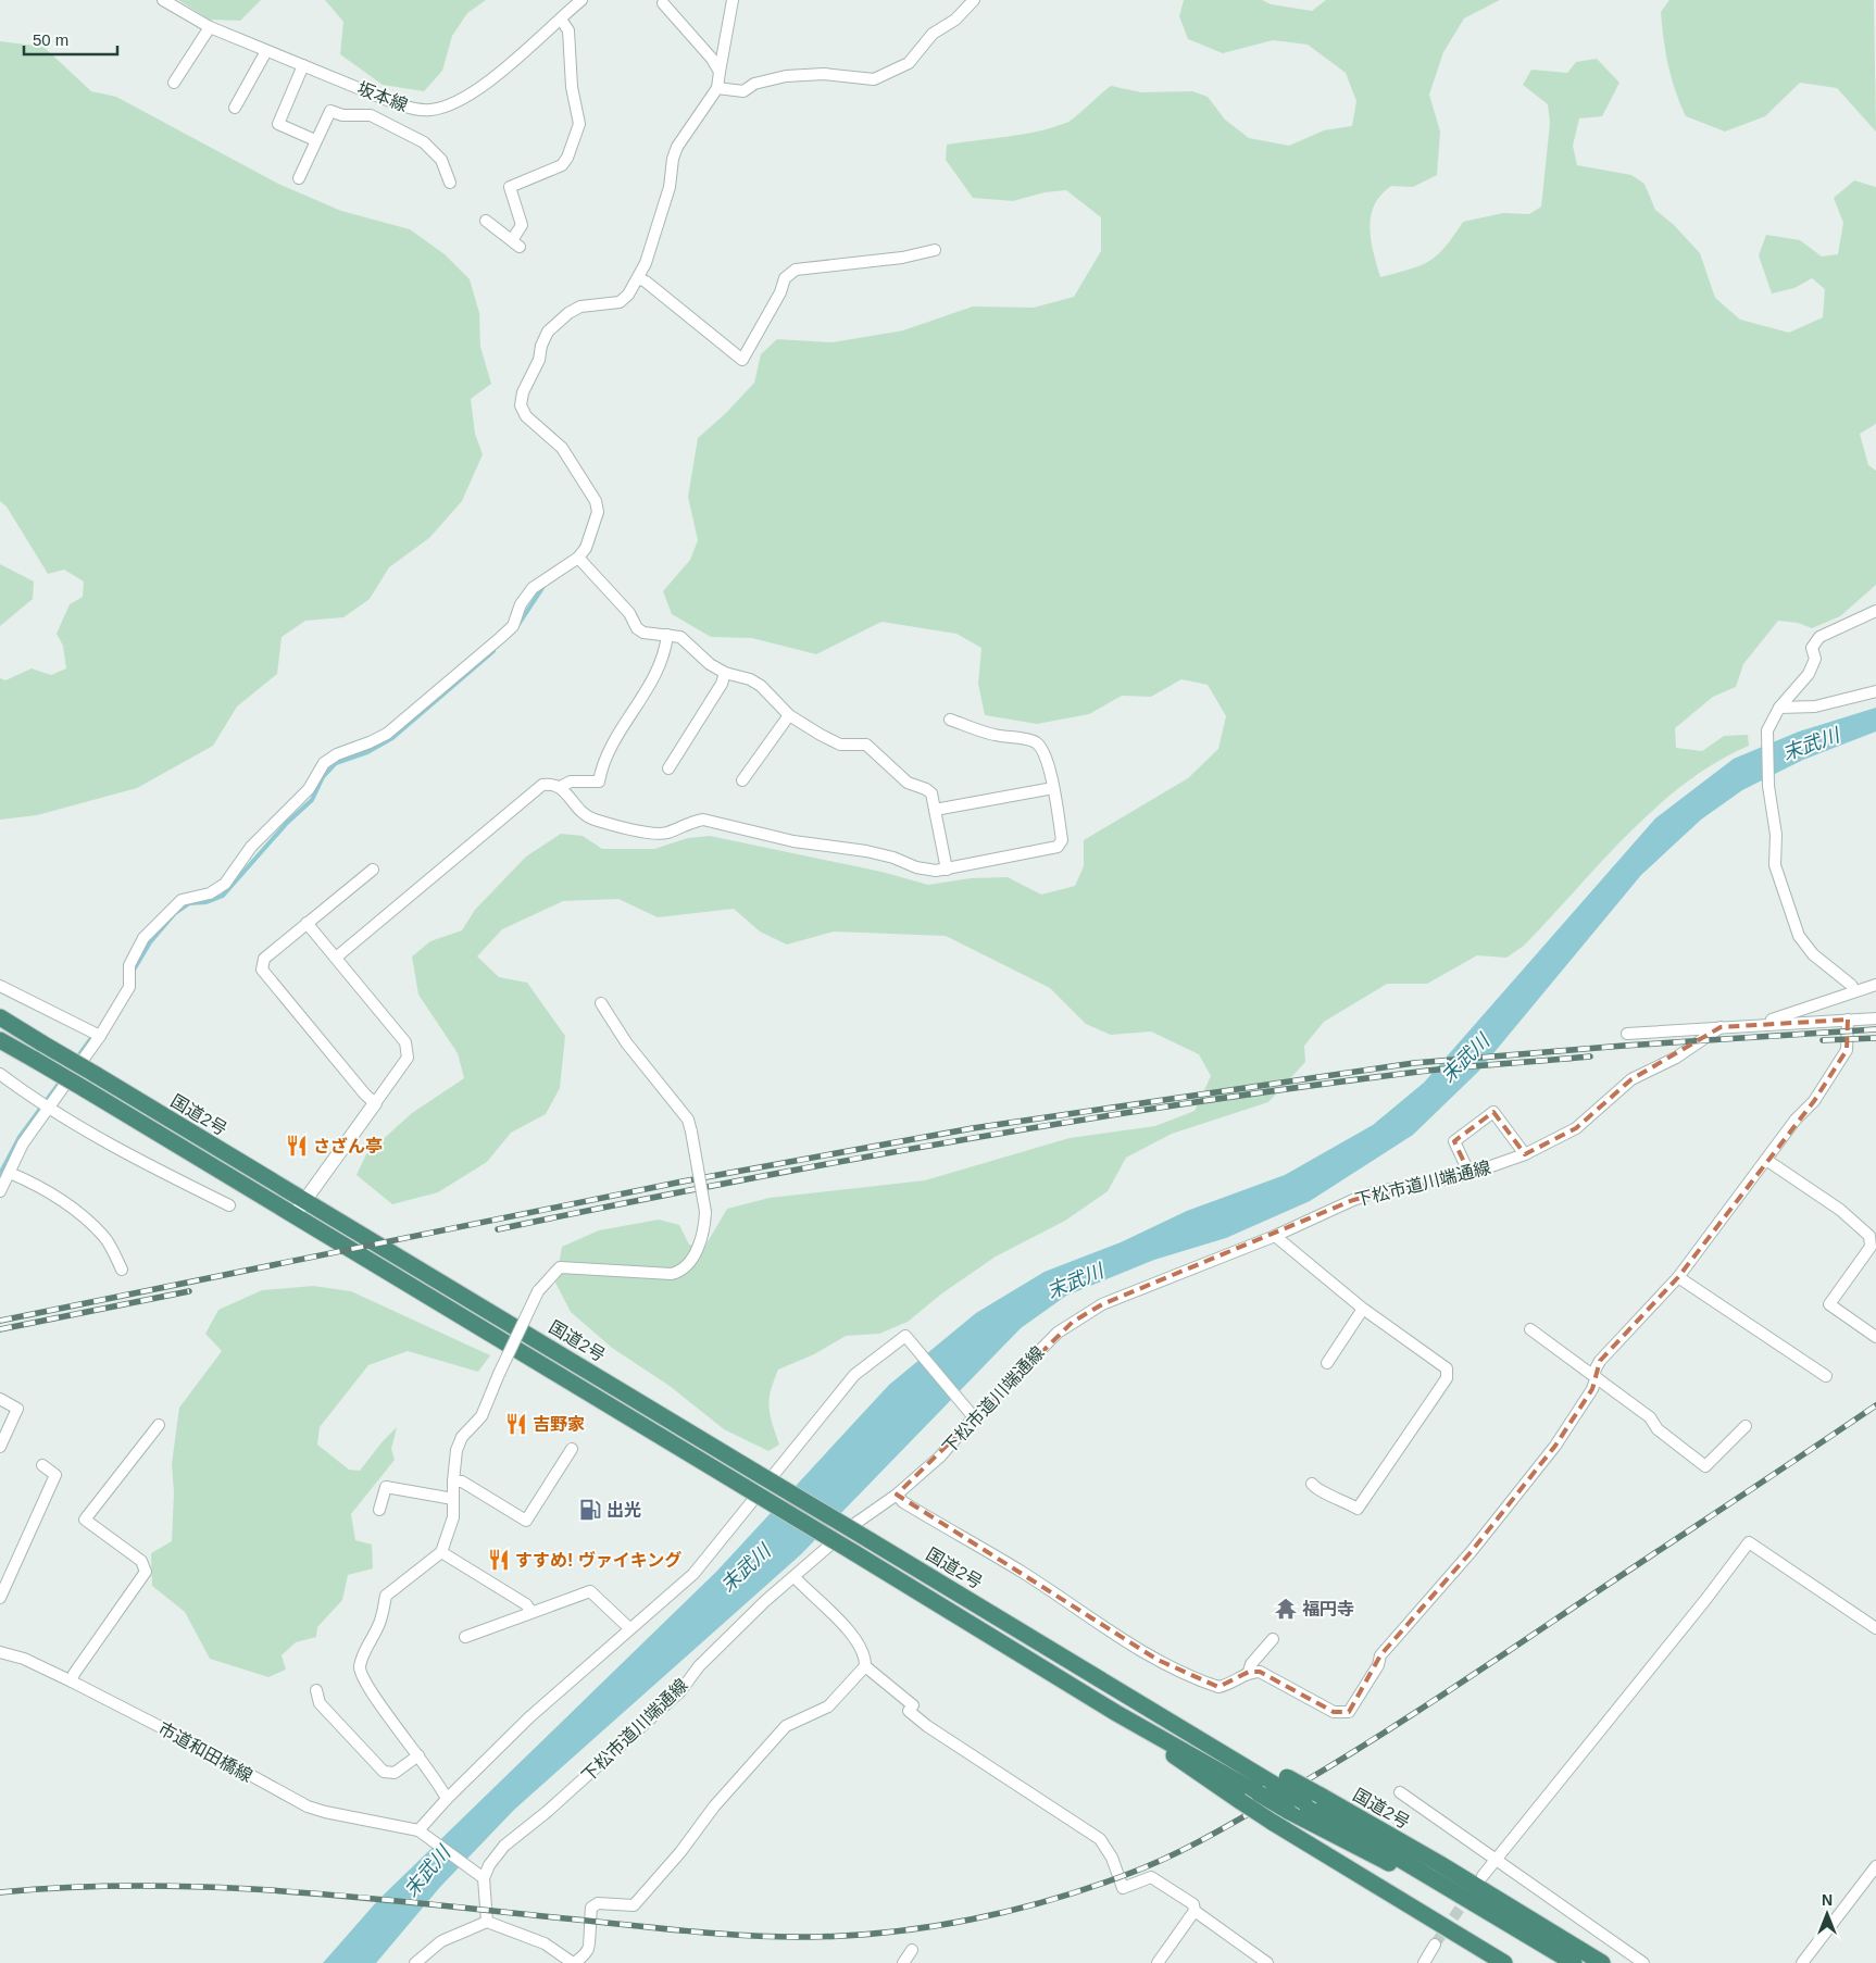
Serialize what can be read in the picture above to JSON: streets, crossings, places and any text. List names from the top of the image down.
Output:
{
  "streets": {
    "highway": ["国道2号"],
    "street": ["坂本線", "下松市道川端通線", "市道和田橋線"]
  },
  "water": ["末武川"],
  "places": {
    "restaurant": ["さざん亭", "吉野家", "すすめ! ヴァイキング"],
    "fuel station": ["出光"],
    "temple": ["福円寺"]
  },
  "scale_bar": "50 m",
  "north": "top"
}
